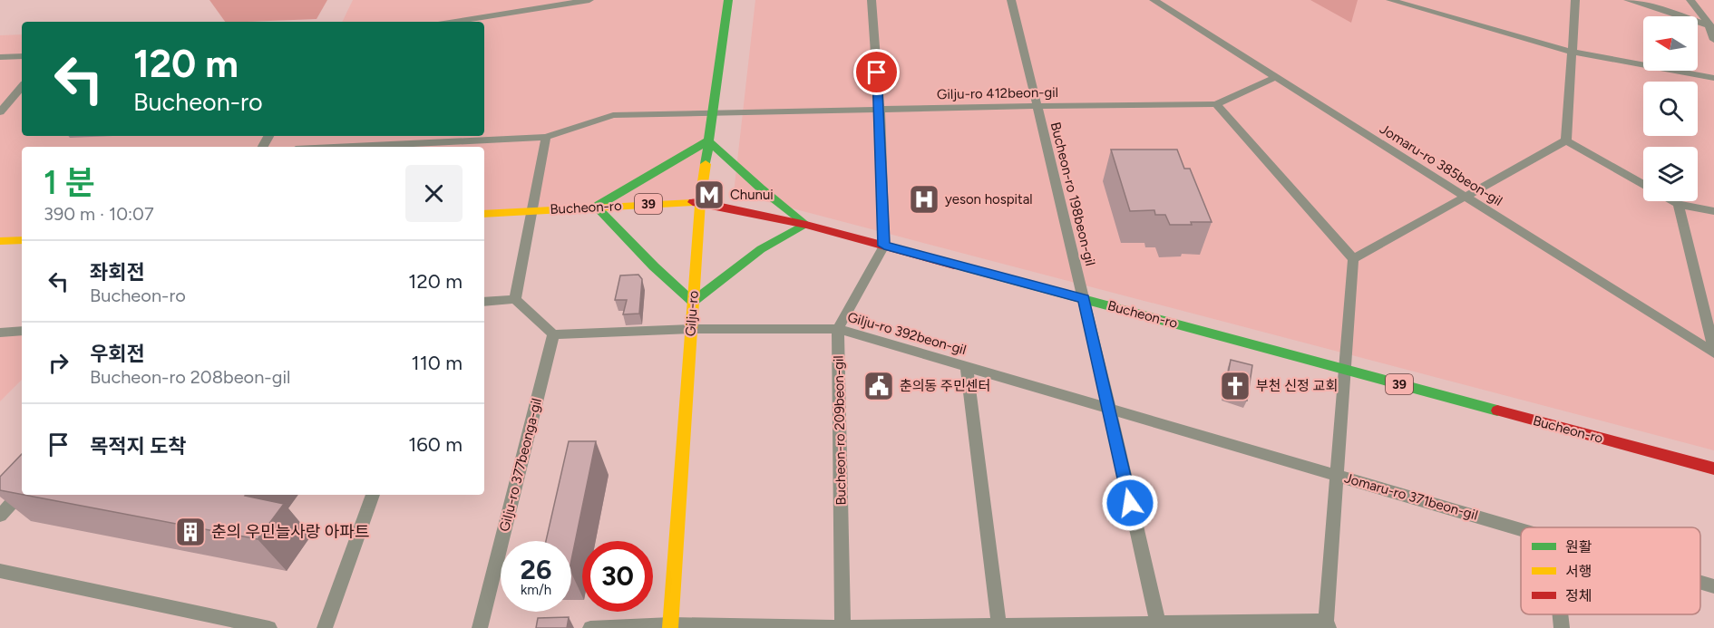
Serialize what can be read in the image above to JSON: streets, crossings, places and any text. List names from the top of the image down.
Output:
{
  "streets": {
    "main road": ["39", "Bucheon-ro", "Gilju-ro"],
    "street": [
      "Gilju-ro 412beon-gil",
      "Jomaru-ro 385beon-gil",
      "Bucheon-ro 198beon-gil",
      "Gilju-ro 392beon-gil",
      "Bucheon-ro 209beon-gil",
      "Gilju-ro 377beonga-gil",
      "Jomaru-ro 371beon-gil"
    ]
  },
  "crossings": [
    ["Gilju-ro 412beon-gil", "Jomaru-ro 385beon-gil"],
    ["Gilju-ro 412beon-gil", "Bucheon-ro 198beon-gil"],
    ["Gilju-ro 412beon-gil", "Gilju-ro"],
    ["Bucheon-ro 198beon-gil", "Bucheon-ro"],
    ["Bucheon-ro 198beon-gil", "Gilju-ro 392beon-gil"],
    ["Bucheon-ro 198beon-gil", "Jomaru-ro 371beon-gil"],
    ["Bucheon-ro", "Gilju-ro"],
    ["Bucheon-ro", "Bucheon-ro 209beon-gil"],
    ["Gilju-ro", "Gilju-ro 392beon-gil"],
    ["Gilju-ro 392beon-gil", "Bucheon-ro 209beon-gil"],
    ["Gilju-ro 392beon-gil", "Gilju-ro 377beonga-gil"],
    ["Gilju-ro 392beon-gil", "Jomaru-ro 371beon-gil"]
  ],
  "places": {
    "metro station": ["Chunui"],
    "hospital": ["yeson hospital"],
    "public building": ["춘의동 주민센터"],
    "church": ["부천 신정 교회"],
    "building": ["춘의 우민늘사랑 아파트"]
  },
  "legend": ["원활", "서행", "정체"],
  "north": "left",
  "page": {
    "turn": ["120 m", "Bucheon-ro"],
    "heading": ["1 분", "390 m · 10:07"],
    "list": [
      {
        "name": "좌회전",
        "note": "Bucheon-ro",
        "value": "120 m"
      },
      {
        "name": "우회전",
        "note": "Bucheon-ro 208beon-gil",
        "value": "110 m"
      },
      {
        "name": "목적지 도착",
        "value": "160 m"
      }
    ],
    "speed": "26 km/h",
    "limit": "30"
  }
}
